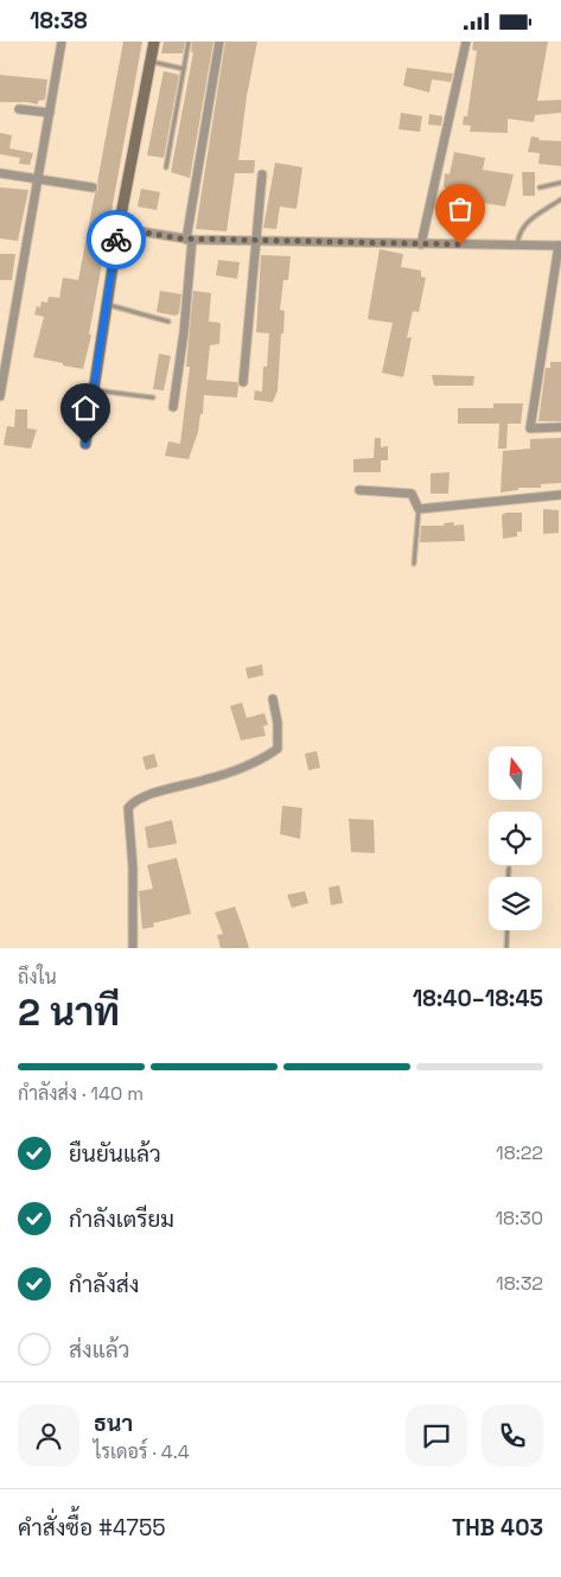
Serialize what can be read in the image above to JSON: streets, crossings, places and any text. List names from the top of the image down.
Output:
{
  "north": "top",
  "page": {
    "status": "18:38",
    "heading": ["2 นาที", "ถึงใน", "18:40–18:45"],
    "panel": [
      "ธนา",
      "ไรเดอร์ · 4.4",
      "คำสั่งซื้อ #4755",
      "THB 403"
    ],
    "bar": "กำลังส่ง · 140 m",
    "list": [
      ["ยืนยันแล้ว", "18:22"],
      ["กำลังเตรียม", "18:30"],
      ["กำลังส่ง", "18:32"],
      "ส่งแล้ว"
    ]
  }
}
